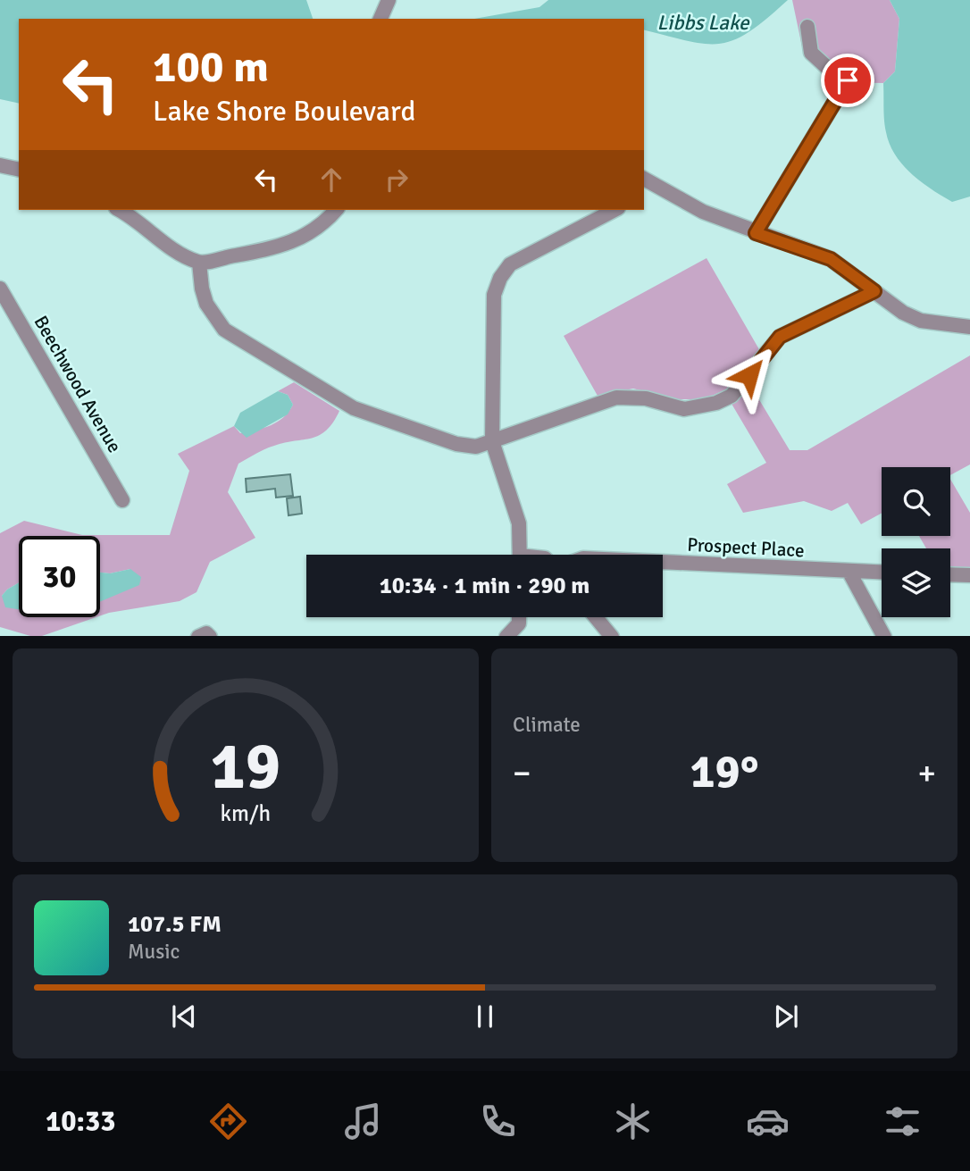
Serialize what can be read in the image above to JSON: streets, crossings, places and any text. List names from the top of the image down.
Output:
{
  "streets": {
    "street": ["Beechwood Avenue", "Prospect Place"]
  },
  "water": ["Libbs Lake"],
  "page": {
    "turn": ["100 m", "Lake Shore Boulevard"],
    "limit": "30",
    "trip": "10:34 · 1 min · 290 m",
    "tile": "Climate",
    "heat": ["−", "19°", "+"],
    "song": ["107.5 FM", "Music"],
    "tabs": "10:33",
    "gauge": ["19", "km/h"]
  }
}
